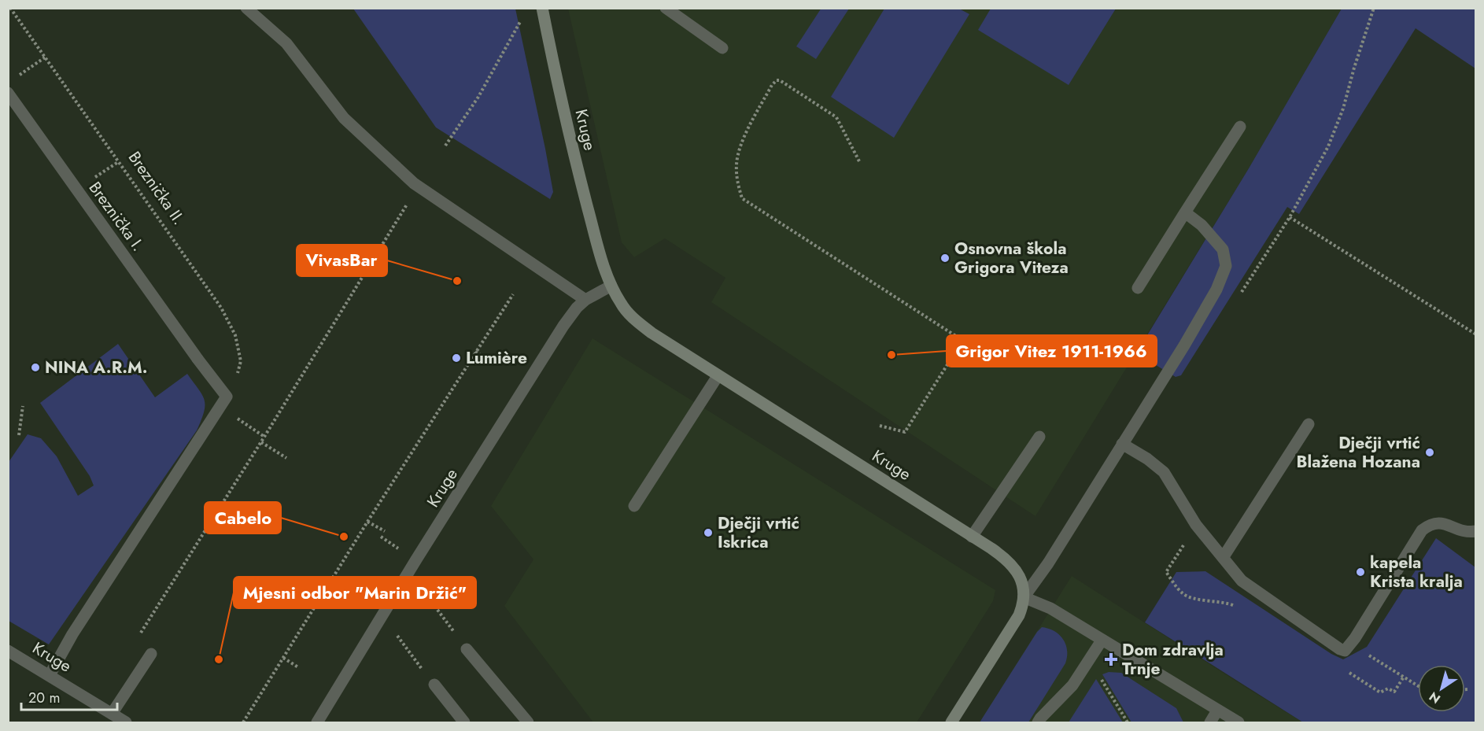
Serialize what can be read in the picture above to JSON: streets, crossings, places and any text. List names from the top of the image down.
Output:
{
  "streets": {
    "street": ["Kruge", "Breznička I."],
    "path": ["Breznička II."]
  },
  "crossings": [
    ["Breznička II.", "Breznička I."]
  ],
  "places": {
    "other": [
      "Osnovna škola Grigora Viteza",
      "VivasBar",
      "Grigor Vitez 1911-1966",
      "Lumière",
      "NINA A.R.M.",
      "Dječji vrtić Blažena Hozana",
      "Dječji vrtić Iskrica",
      "Cabelo",
      "kapela Krista kralja",
      "Mjesni odbor \"Marin Držić\""
    ],
    "health": ["Dom zdravlja Trnje"]
  },
  "scale_bar": "20 m",
  "north": "bottom left"
}
